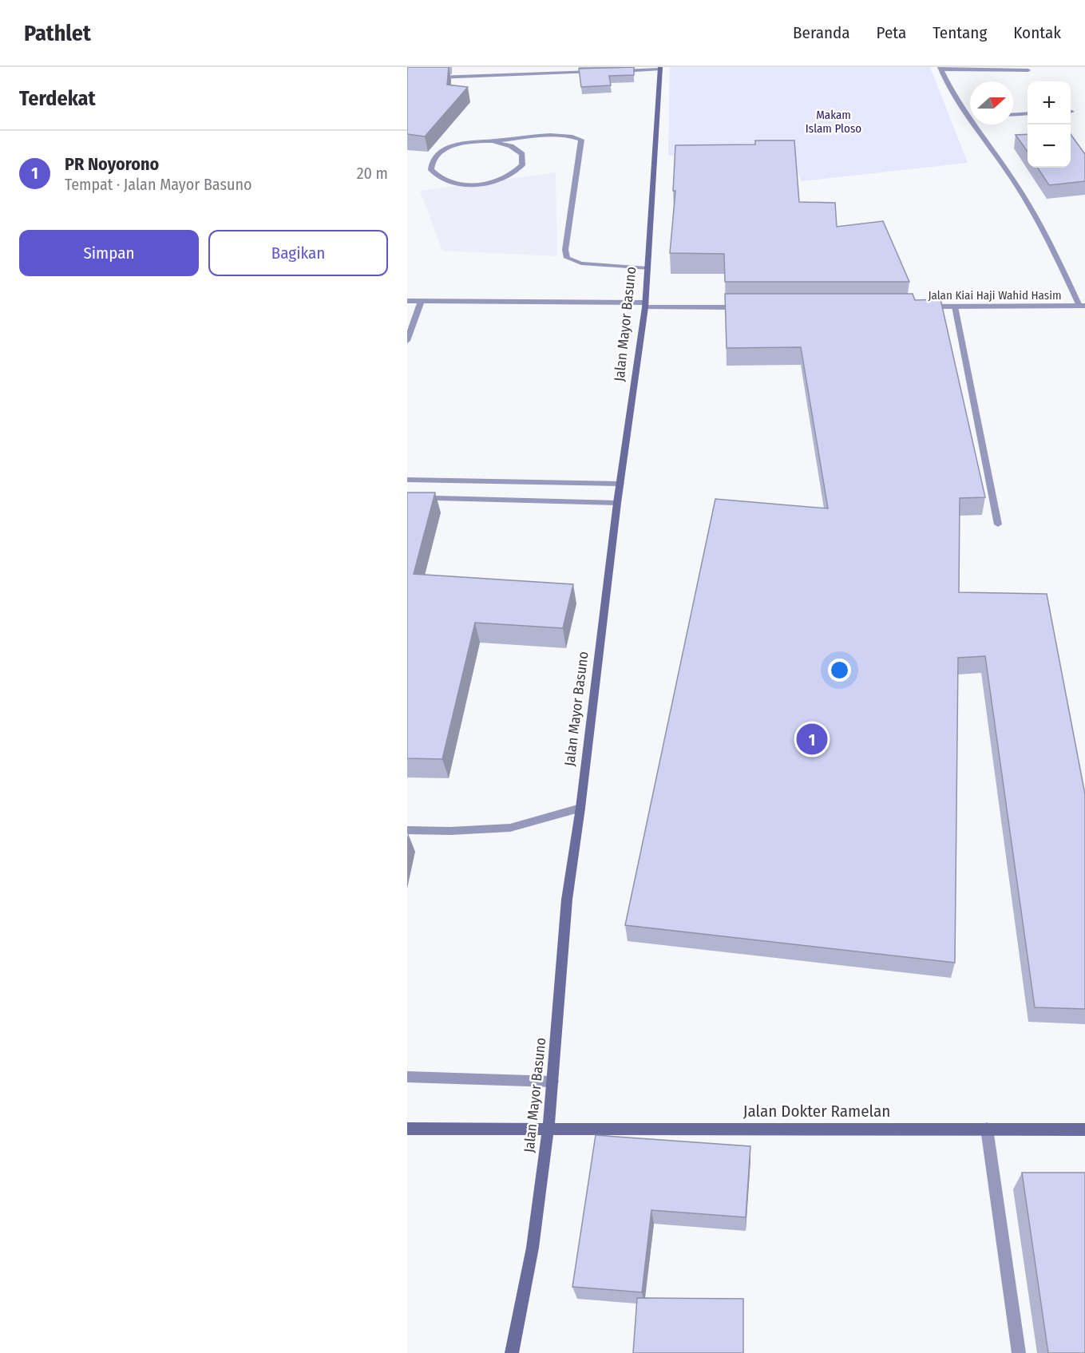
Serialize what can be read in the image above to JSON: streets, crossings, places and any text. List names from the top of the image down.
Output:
{
  "streets": {
    "main road": ["Jalan Mayor Basuno", "Jalan Dokter Ramelan"],
    "street": ["Jalan Kiai Haji Wahid Hasim"]
  },
  "crossings": [
    ["Jalan Mayor Basuno", "Jalan Dokter Ramelan"]
  ],
  "parks": ["Makam Islam Ploso"],
  "north": "right",
  "page": {
    "header": "Pathlet",
    "nav": [
      "Beranda",
      "Peta",
      "Tentang",
      "Kontak"
    ],
    "heading": "Terdekat",
    "map_buttons": ["+", "−"],
    "list": [
      {
        "mark": "1",
        "name": "PR Noyorono",
        "note": "Tempat · Jalan Mayor Basuno",
        "value": "20 m"
      }
    ],
    "buttons": ["Simpan", "Bagikan"],
    "pins": "1"
  }
}
